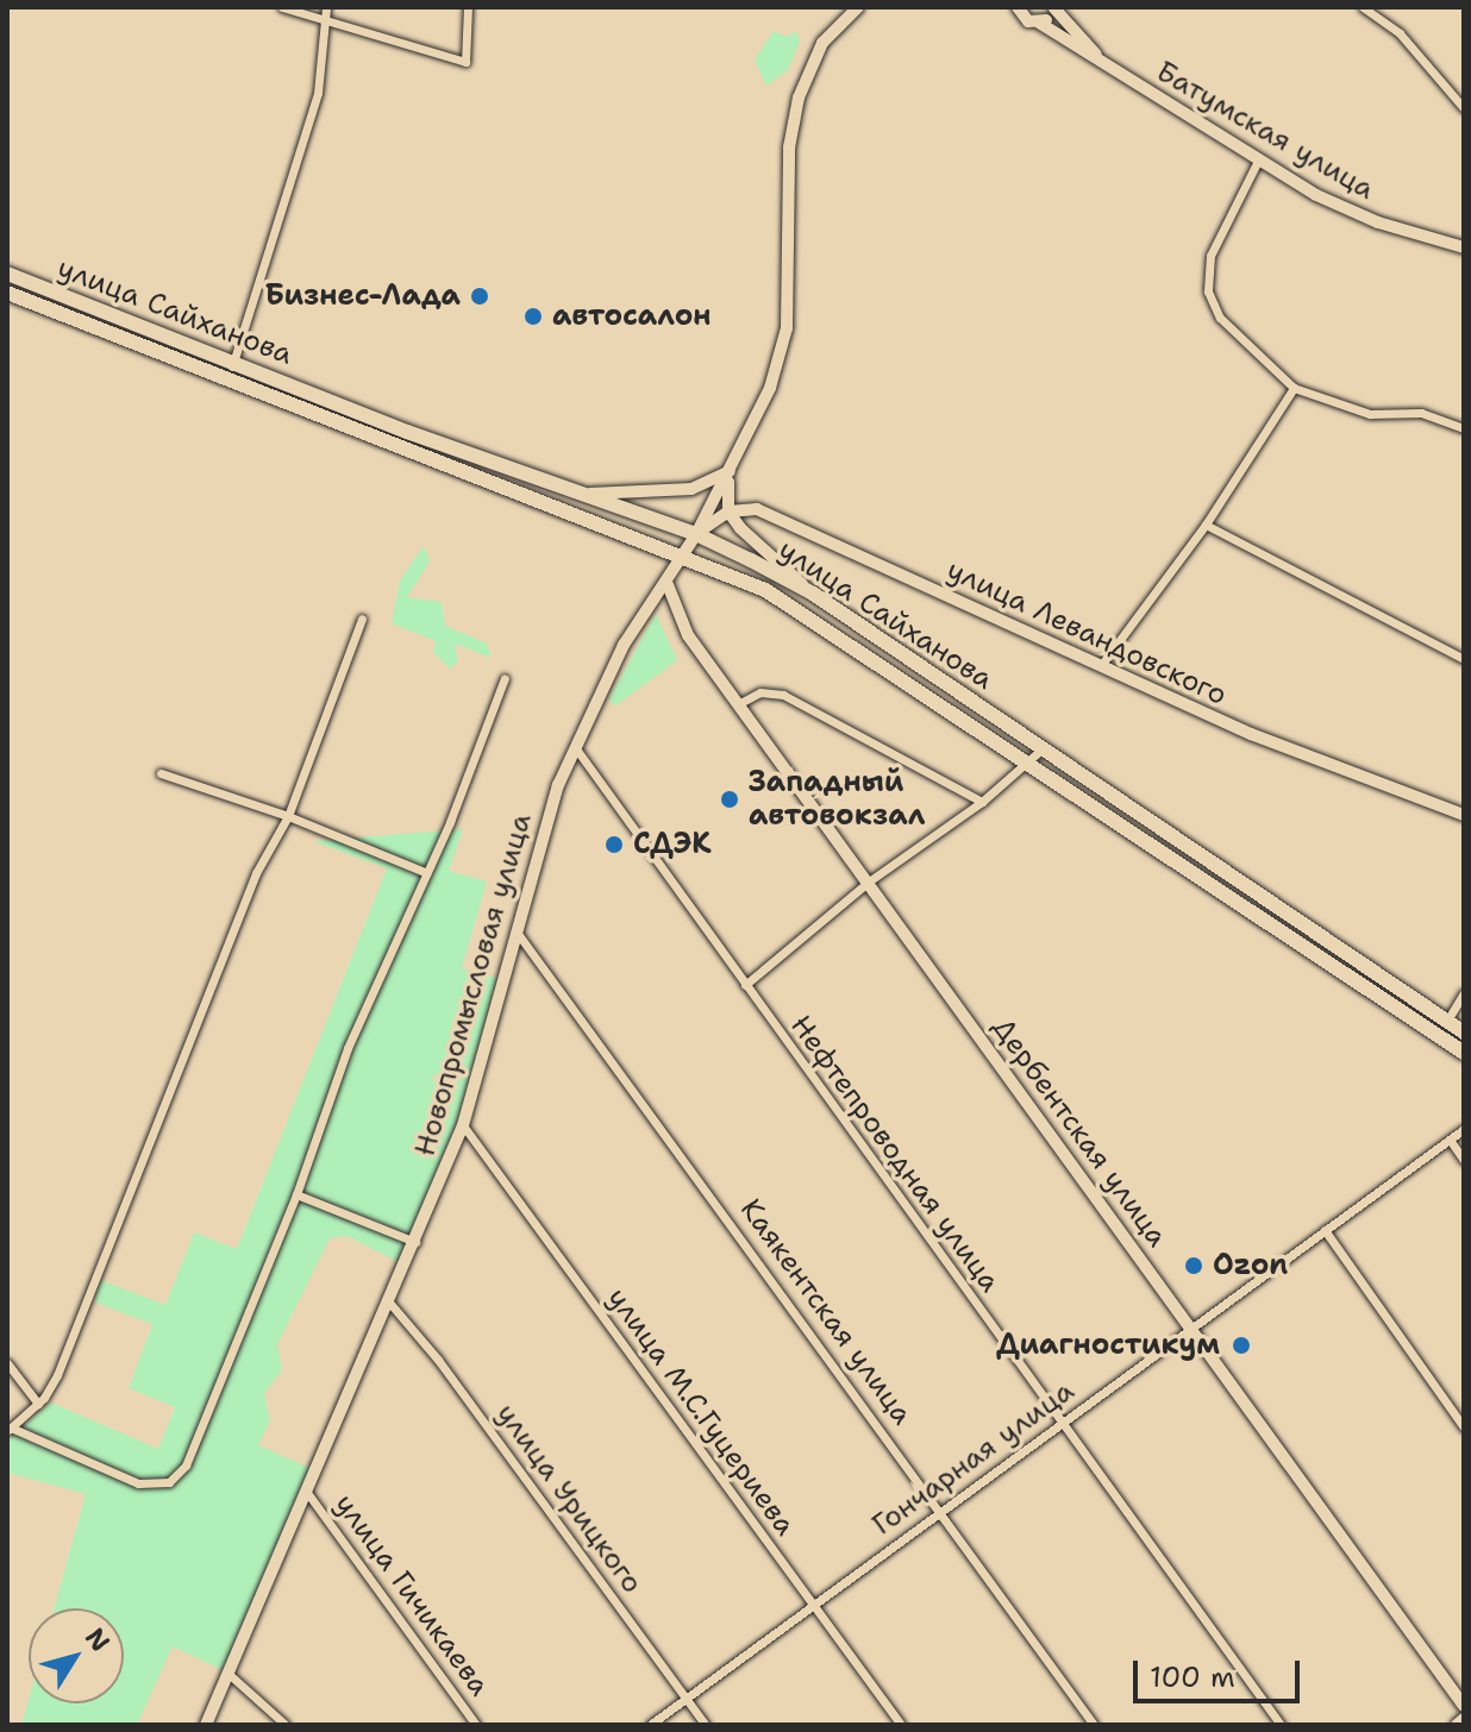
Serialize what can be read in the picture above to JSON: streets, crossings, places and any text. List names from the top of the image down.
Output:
{
  "streets": {
    "main road": ["улица Сайханова"],
    "street": [
      "Батумская улица",
      "улица Левандовского",
      "Новопромысловая улица",
      "Дербентская улица",
      "Нефтепроводная улица",
      "Каякентская улица",
      "улица М.С.Гуцериева",
      "Гончарная улица",
      "улица Урицкого",
      "улица Гичикаева"
    ]
  },
  "crossings": [
    ["улица Сайханова", "Новопромысловая улица"],
    ["Новопромысловая улица", "Дербентская улица"],
    ["Новопромысловая улица", "Нефтепроводная улица"],
    ["Новопромысловая улица", "Каякентская улица"],
    ["Новопромысловая улица", "улица М.С.Гуцериева"],
    ["Новопромысловая улица", "улица Урицкого"],
    ["Новопромысловая улица", "улица Гичикаева"],
    ["Дербентская улица", "Гончарная улица"],
    ["Нефтепроводная улица", "Гончарная улица"],
    ["Каякентская улица", "Гончарная улица"],
    ["улица М.С.Гуцериева", "Гончарная улица"],
    ["Гончарная улица", "улица Урицкого"]
  ],
  "places": [
    "Бизнес-Лада",
    "автосалон",
    "Западный автовокзал",
    "СДЭК",
    "Ozon",
    "Диагностикум"
  ],
  "scale_bar": "100 m",
  "north": "top right"
}
